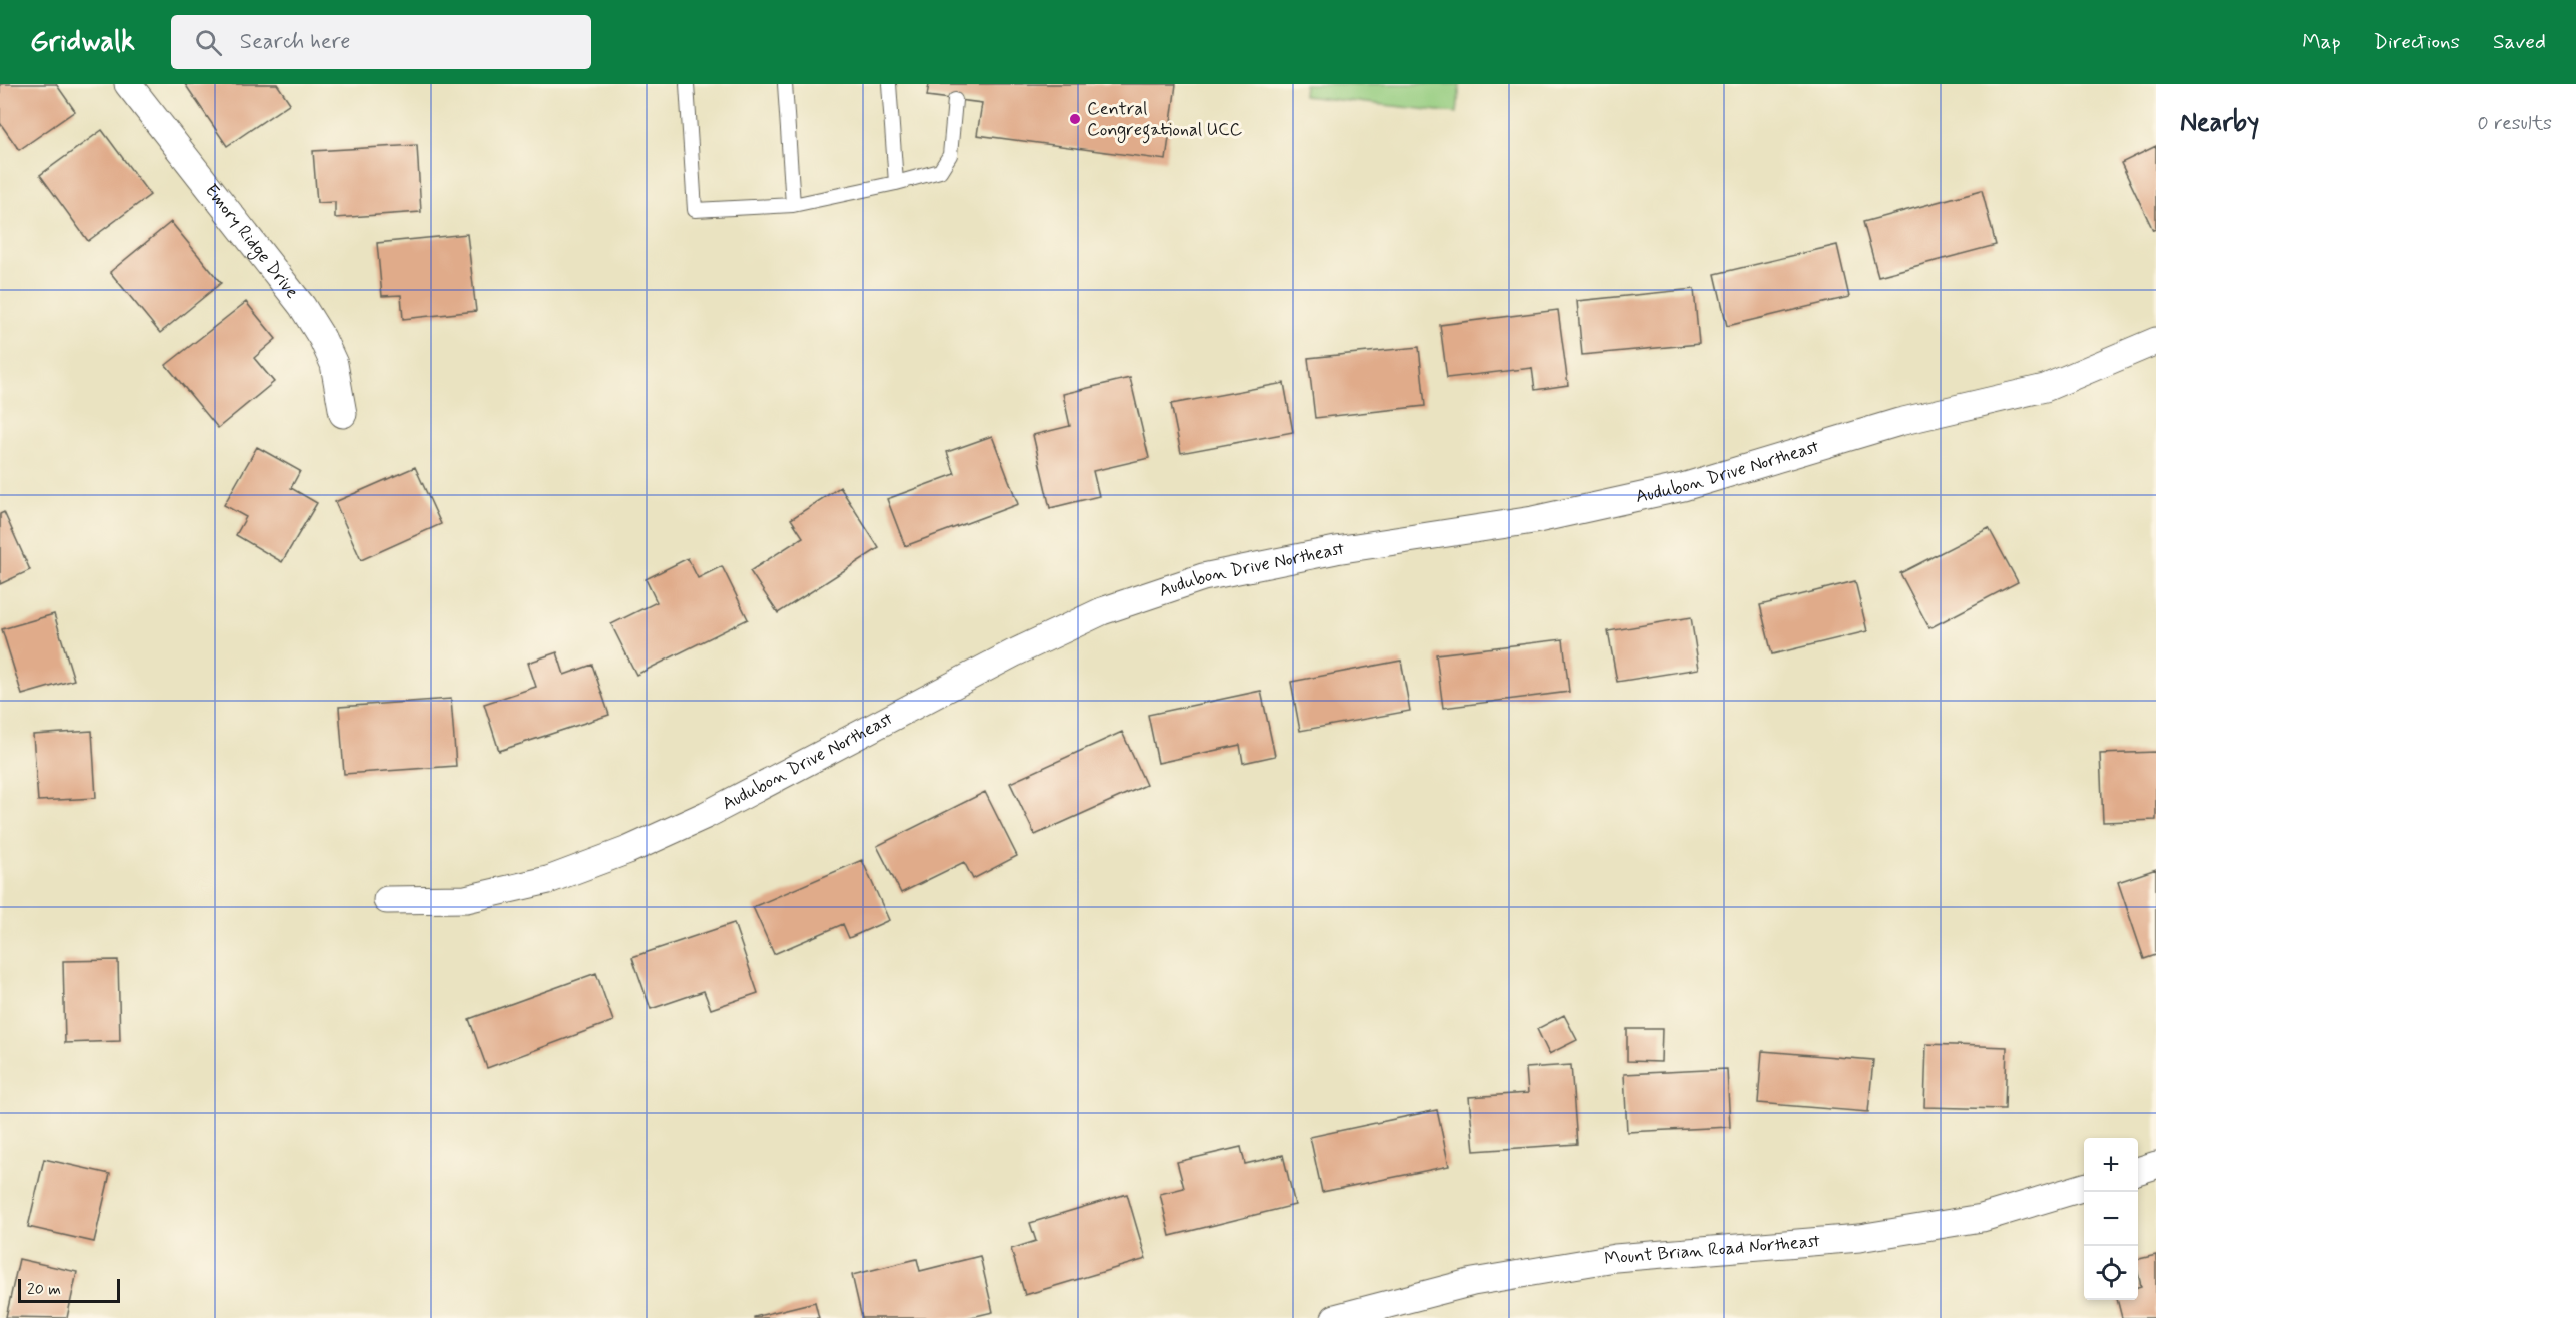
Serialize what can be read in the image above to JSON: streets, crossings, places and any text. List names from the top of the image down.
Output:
{
  "streets": {
    "street": ["Emory Ridge Drive", "Audubon Drive Northeast", "Mount Brian Road Northeast"]
  },
  "places": ["Central Congregational UCC"],
  "scale_bar": "20 m",
  "page": {
    "header": "Gridwalk",
    "search": "Search here",
    "nav": ["Map", "Directions", "Saved"],
    "heading": ["Nearby", "0 results"],
    "map_buttons": ["+", "−"],
    "scale": "20 m"
  }
}
